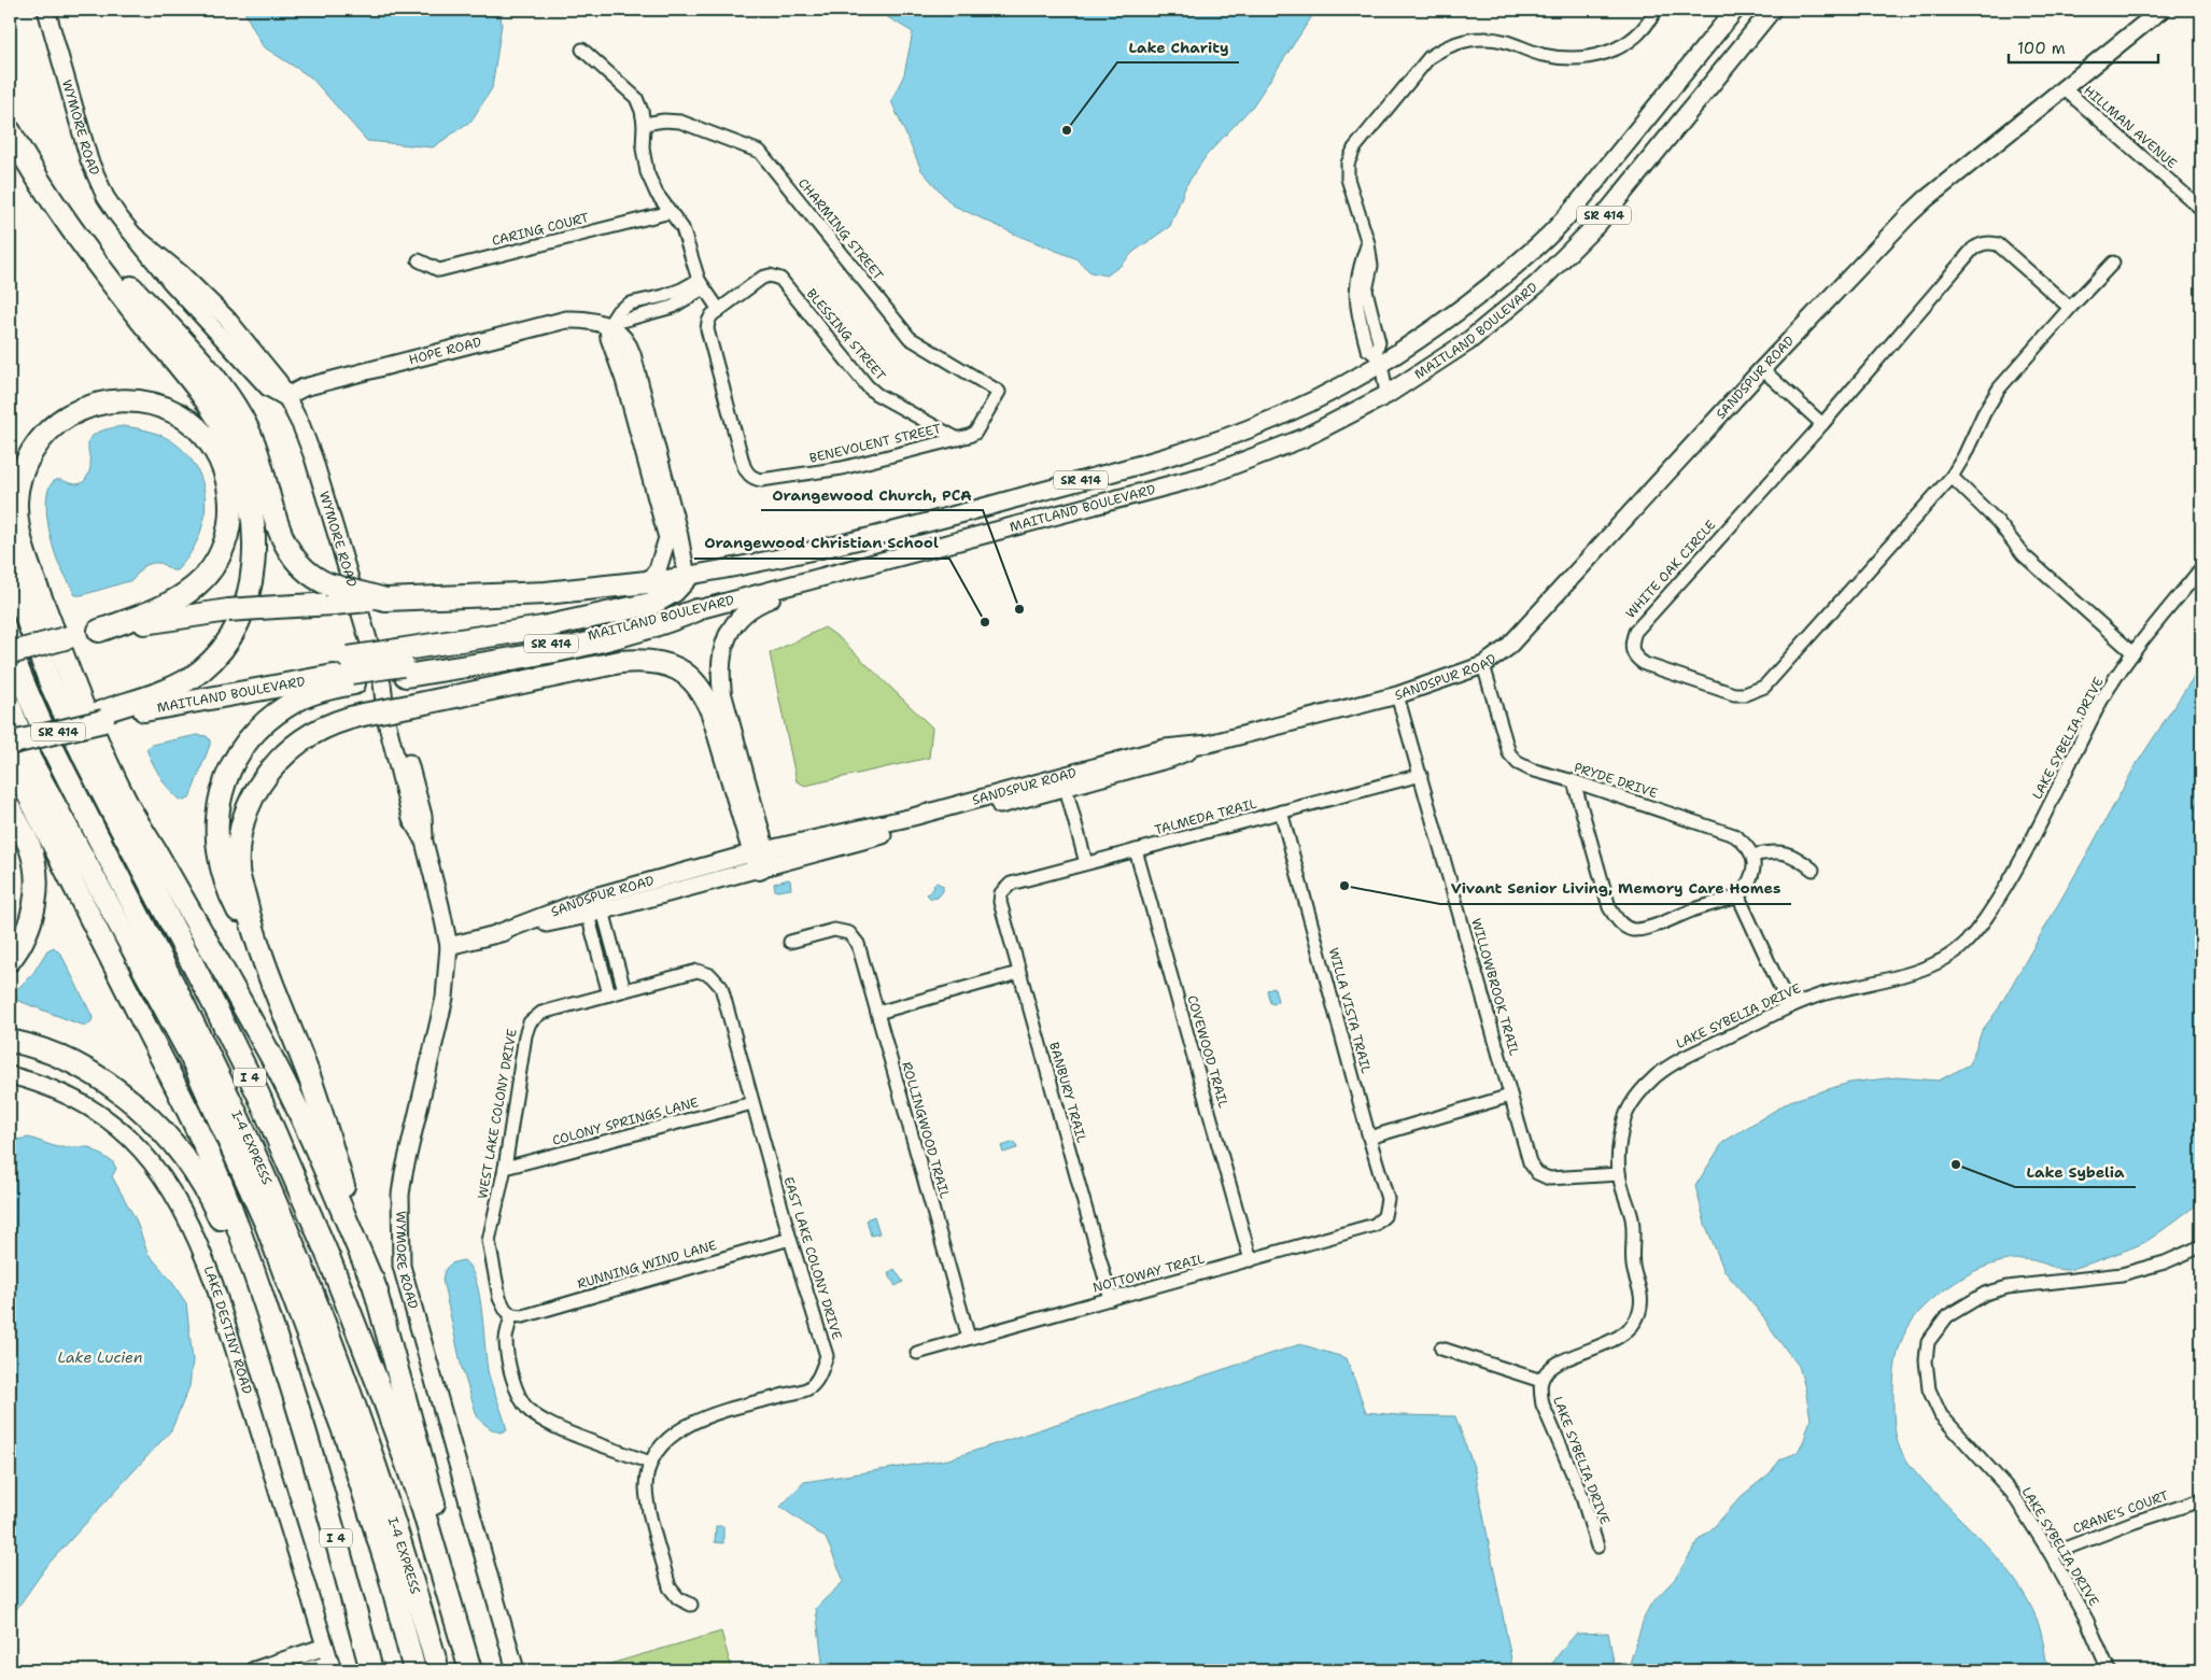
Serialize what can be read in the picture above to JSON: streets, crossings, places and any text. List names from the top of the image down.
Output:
{
  "streets": {
    "highway": [
      "SR 414",
      "MAITLAND BOULEVARD",
      "I 4",
      "I-4 EXPRESS"
    ],
    "main road": [
      "WYMORE ROAD",
      "HOPE ROAD",
      "SANDSPUR ROAD",
      "LAKE DESTINY ROAD"
    ],
    "street": [
      "HILLMAN AVENUE",
      "CARING COURT",
      "CHARMING STREET",
      "BLESSING STREET",
      "BENEVOLENT STREET",
      "WHITE OAK CIRCLE",
      "LAKE SYBELIA DRIVE",
      "PRYDE DRIVE",
      "TALMEDA TRAIL",
      "WILLOWBROOK TRAIL",
      "WILLA VISTA TRAIL",
      "COVEWOOD TRAIL",
      "BANBURY TRAIL",
      "WEST LAKE COLONY DRIVE",
      "COLONY SPRINGS LANE",
      "ROLLINGWOOD TRAIL",
      "EAST LAKE COLONY DRIVE",
      "RUNNING WIND LANE",
      "NOTTOWAY TRAIL",
      "CRANE'S COURT"
    ]
  },
  "crossings": [
    ["WYMORE ROAD", "HOPE ROAD"],
    ["WYMORE ROAD", "SANDSPUR ROAD"],
    ["HILLMAN AVENUE", "SANDSPUR ROAD"],
    ["CHARMING STREET", "BENEVOLENT STREET"],
    ["MAITLAND BOULEVARD", "HOPE ROAD"],
    ["MAITLAND BOULEVARD", "I 4"],
    ["BLESSING STREET", "BENEVOLENT STREET"],
    ["SANDSPUR ROAD", "PRYDE DRIVE"],
    ["SANDSPUR ROAD", "WILLOWBROOK TRAIL"],
    ["LAKE SYBELIA DRIVE", "WILLOWBROOK TRAIL"],
    ["LAKE SYBELIA DRIVE", "CRANE'S COURT"],
    ["TALMEDA TRAIL", "WILLOWBROOK TRAIL"],
    ["TALMEDA TRAIL", "WILLA VISTA TRAIL"],
    ["TALMEDA TRAIL", "COVEWOOD TRAIL"],
    ["TALMEDA TRAIL", "BANBURY TRAIL"],
    ["WILLA VISTA TRAIL", "NOTTOWAY TRAIL"],
    ["COVEWOOD TRAIL", "NOTTOWAY TRAIL"],
    ["BANBURY TRAIL", "NOTTOWAY TRAIL"],
    ["WEST LAKE COLONY DRIVE", "COLONY SPRINGS LANE"],
    ["WEST LAKE COLONY DRIVE", "EAST LAKE COLONY DRIVE"],
    ["WEST LAKE COLONY DRIVE", "RUNNING WIND LANE"],
    ["COLONY SPRINGS LANE", "EAST LAKE COLONY DRIVE"],
    ["ROLLINGWOOD TRAIL", "NOTTOWAY TRAIL"],
    ["EAST LAKE COLONY DRIVE", "RUNNING WIND LANE"]
  ],
  "water": ["Lake Lucien"],
  "places": [
    "Lake Charity",
    "Orangewood Church, PCA",
    "Orangewood Christian School",
    "Vivant Senior Living, Memory Care Homes",
    "Lake Sybelia"
  ],
  "scale_bar": "100 m"
}
